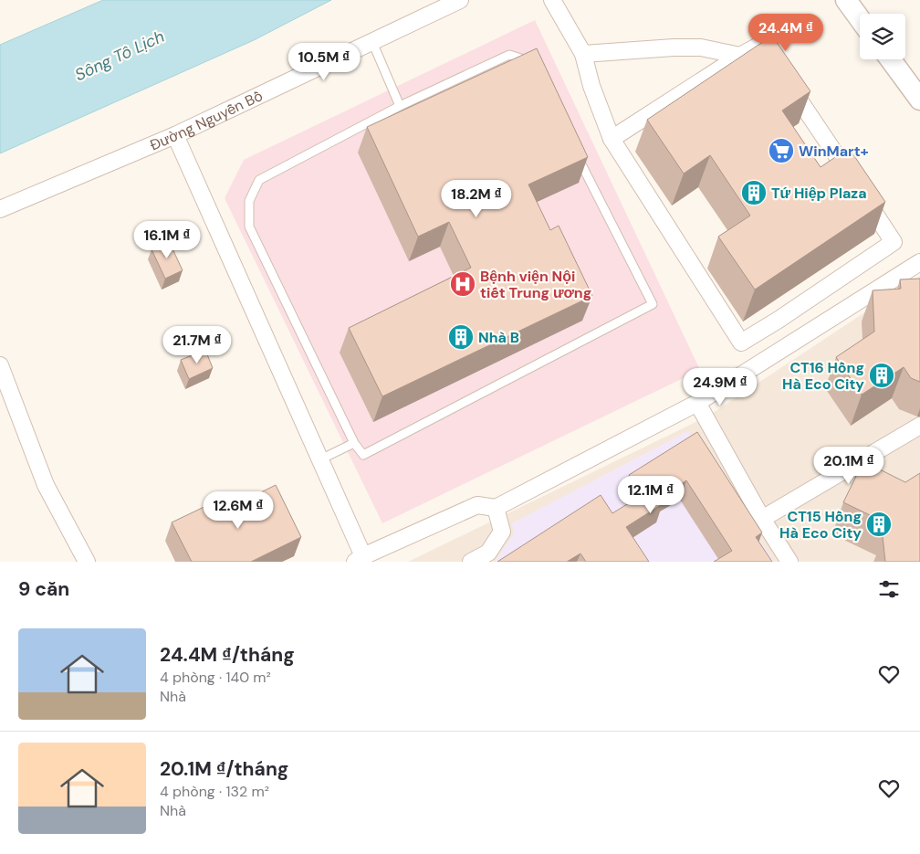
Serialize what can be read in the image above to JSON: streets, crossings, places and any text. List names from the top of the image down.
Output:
{
  "streets": {
    "street": ["Đường Nguyễn Bồ"]
  },
  "water": ["Sông Tô Lịch"],
  "places": {
    "supermarket": ["WinMart+"],
    "building": [
      "Tứ Hiệp Plaza",
      "Nhà B",
      "CT16 Hồng Hà Eco City",
      "CT15 Hồng Hà Eco City"
    ],
    "hospital": ["Bệnh viện Nội tiết Trung ương"]
  },
  "page": {
    "price": [
      "24.4M ₫",
      "10.5M ₫",
      "18.2M ₫",
      "16.1M ₫",
      "21.7M ₫",
      "24.9M ₫",
      "20.1M ₫",
      "12.1M ₫",
      "12.6M ₫"
    ],
    "heading": "9 căn",
    "list": [
      {
        "name": "24.4M ₫/tháng",
        "note": "4 phòng · 140 m² · Nhà"
      },
      {
        "name": "20.1M ₫/tháng",
        "note": "4 phòng · 132 m² · Nhà"
      }
    ]
  }
}
